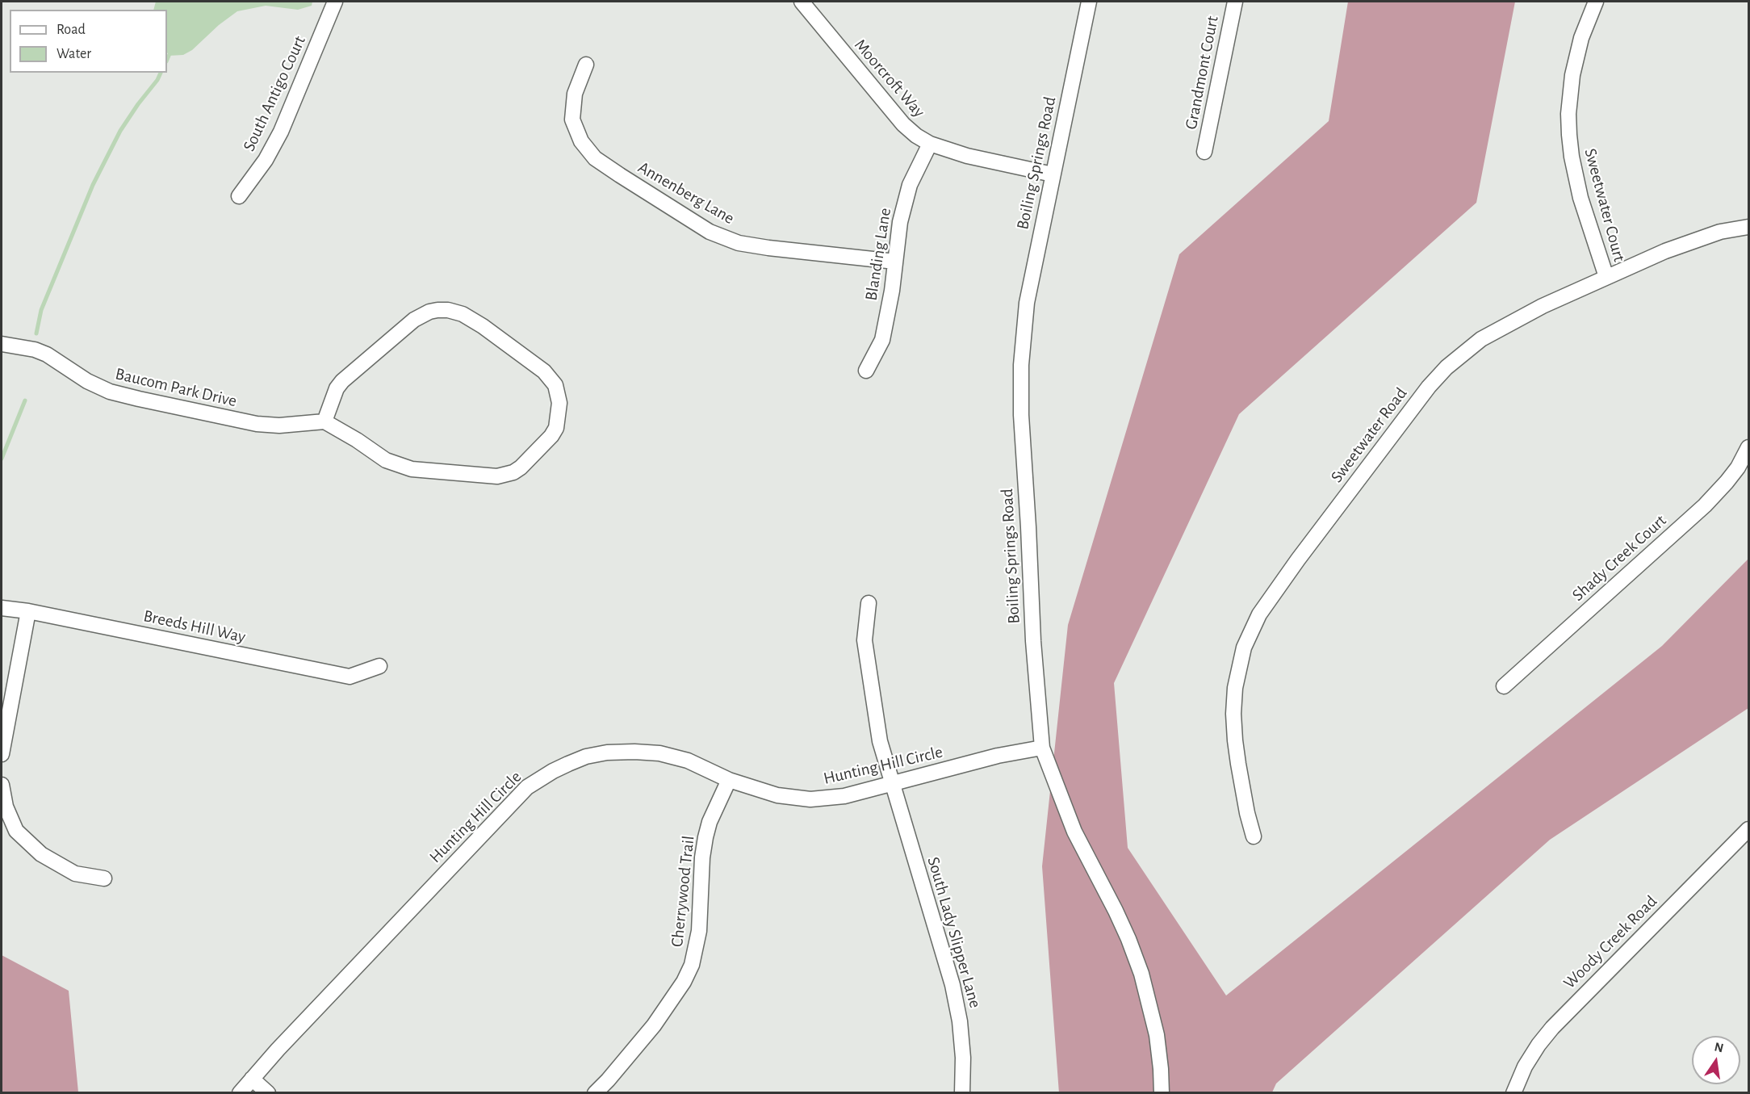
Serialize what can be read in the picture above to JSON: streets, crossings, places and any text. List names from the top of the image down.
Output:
{
  "streets": {
    "street": [
      "Grandmont Court",
      "Moorcroft Way",
      "South Antigo Court",
      "Boiling Springs Road",
      "Annenberg Lane",
      "Sweetwater Court",
      "Blanding Lane",
      "Baucom Park Drive",
      "Sweetwater Road",
      "Shady Creek Court",
      "Breeds Hill Way",
      "Hunting Hill Circle",
      "Cherrywood Trail",
      "South Lady Slipper Lane",
      "Woody Creek Road"
    ]
  },
  "crossings": [
    ["Moorcroft Way", "Boiling Springs Road"],
    ["Moorcroft Way", "Blanding Lane"],
    ["Boiling Springs Road", "Hunting Hill Circle"],
    ["Annenberg Lane", "Blanding Lane"],
    ["Sweetwater Court", "Sweetwater Road"],
    ["Hunting Hill Circle", "Cherrywood Trail"],
    ["Hunting Hill Circle", "South Lady Slipper Lane"]
  ],
  "legend": ["Road", "Water"],
  "north": "top"
}
